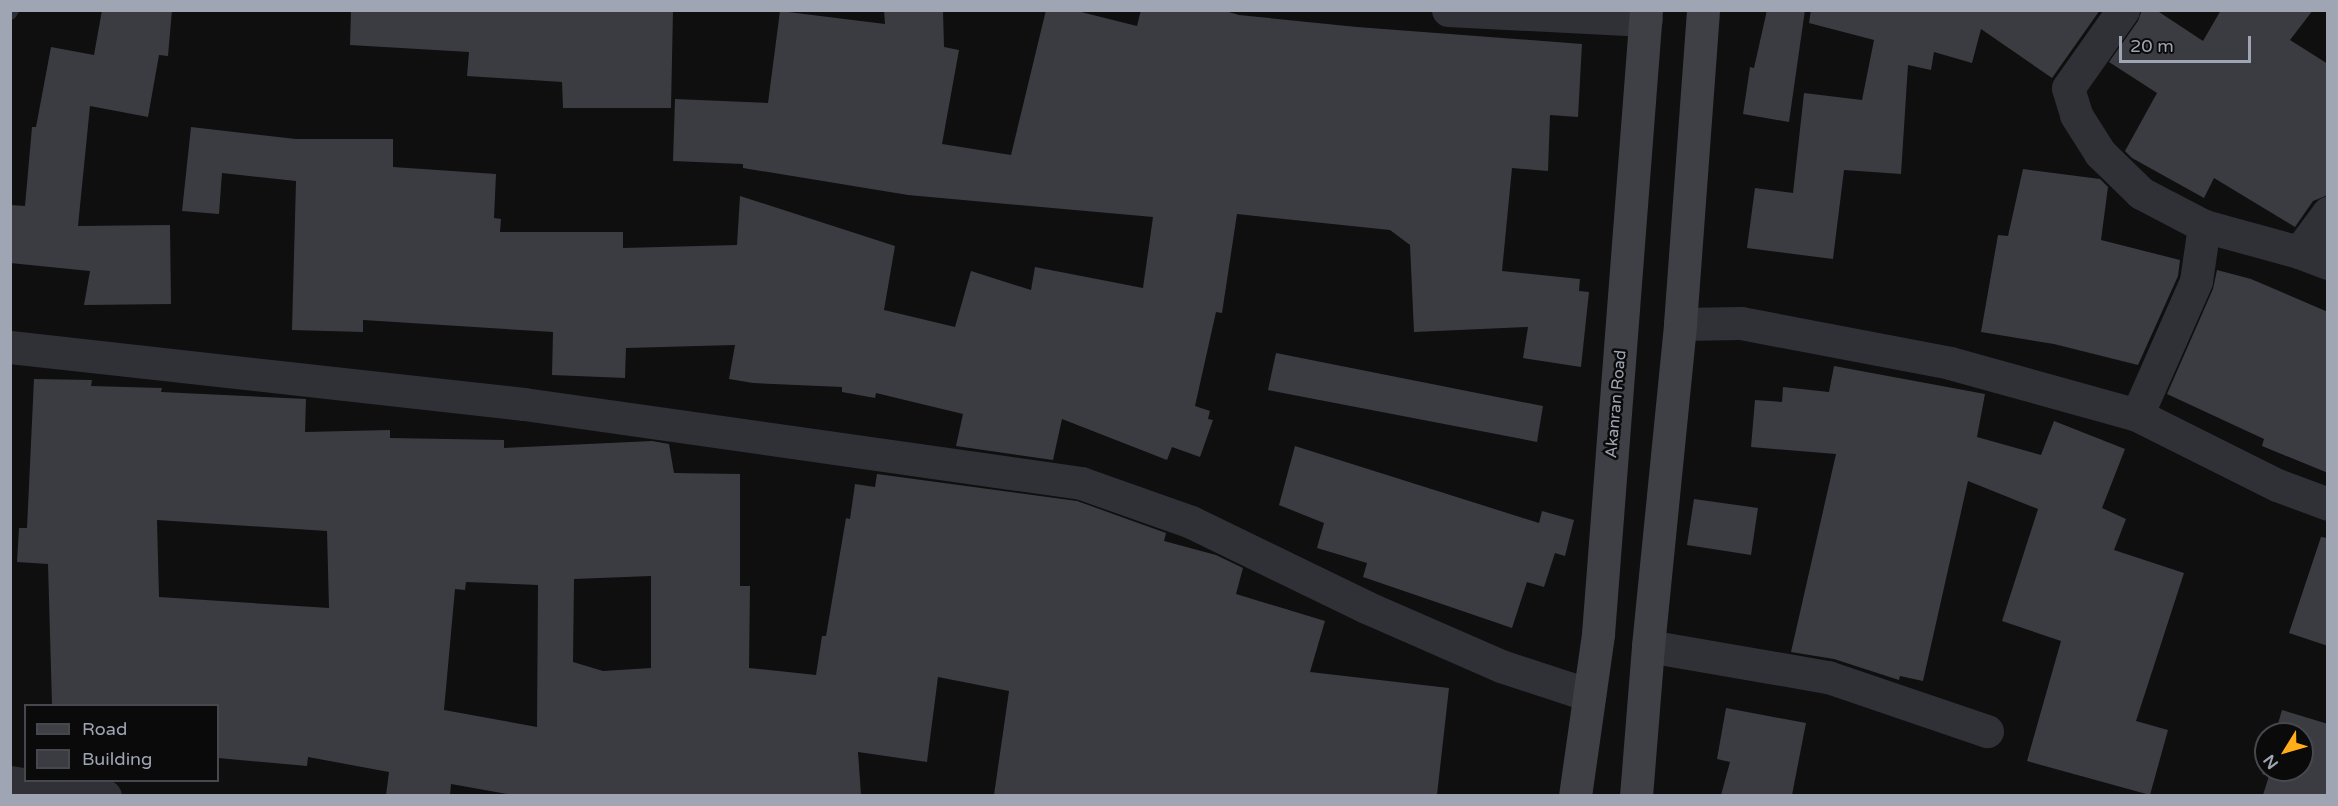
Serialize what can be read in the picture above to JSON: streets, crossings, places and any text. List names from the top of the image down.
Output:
{
  "streets": {
    "main road": ["Akanran Road"]
  },
  "legend": ["Road", "Building"],
  "scale_bar": "20 m",
  "north": "bottom left"
}
